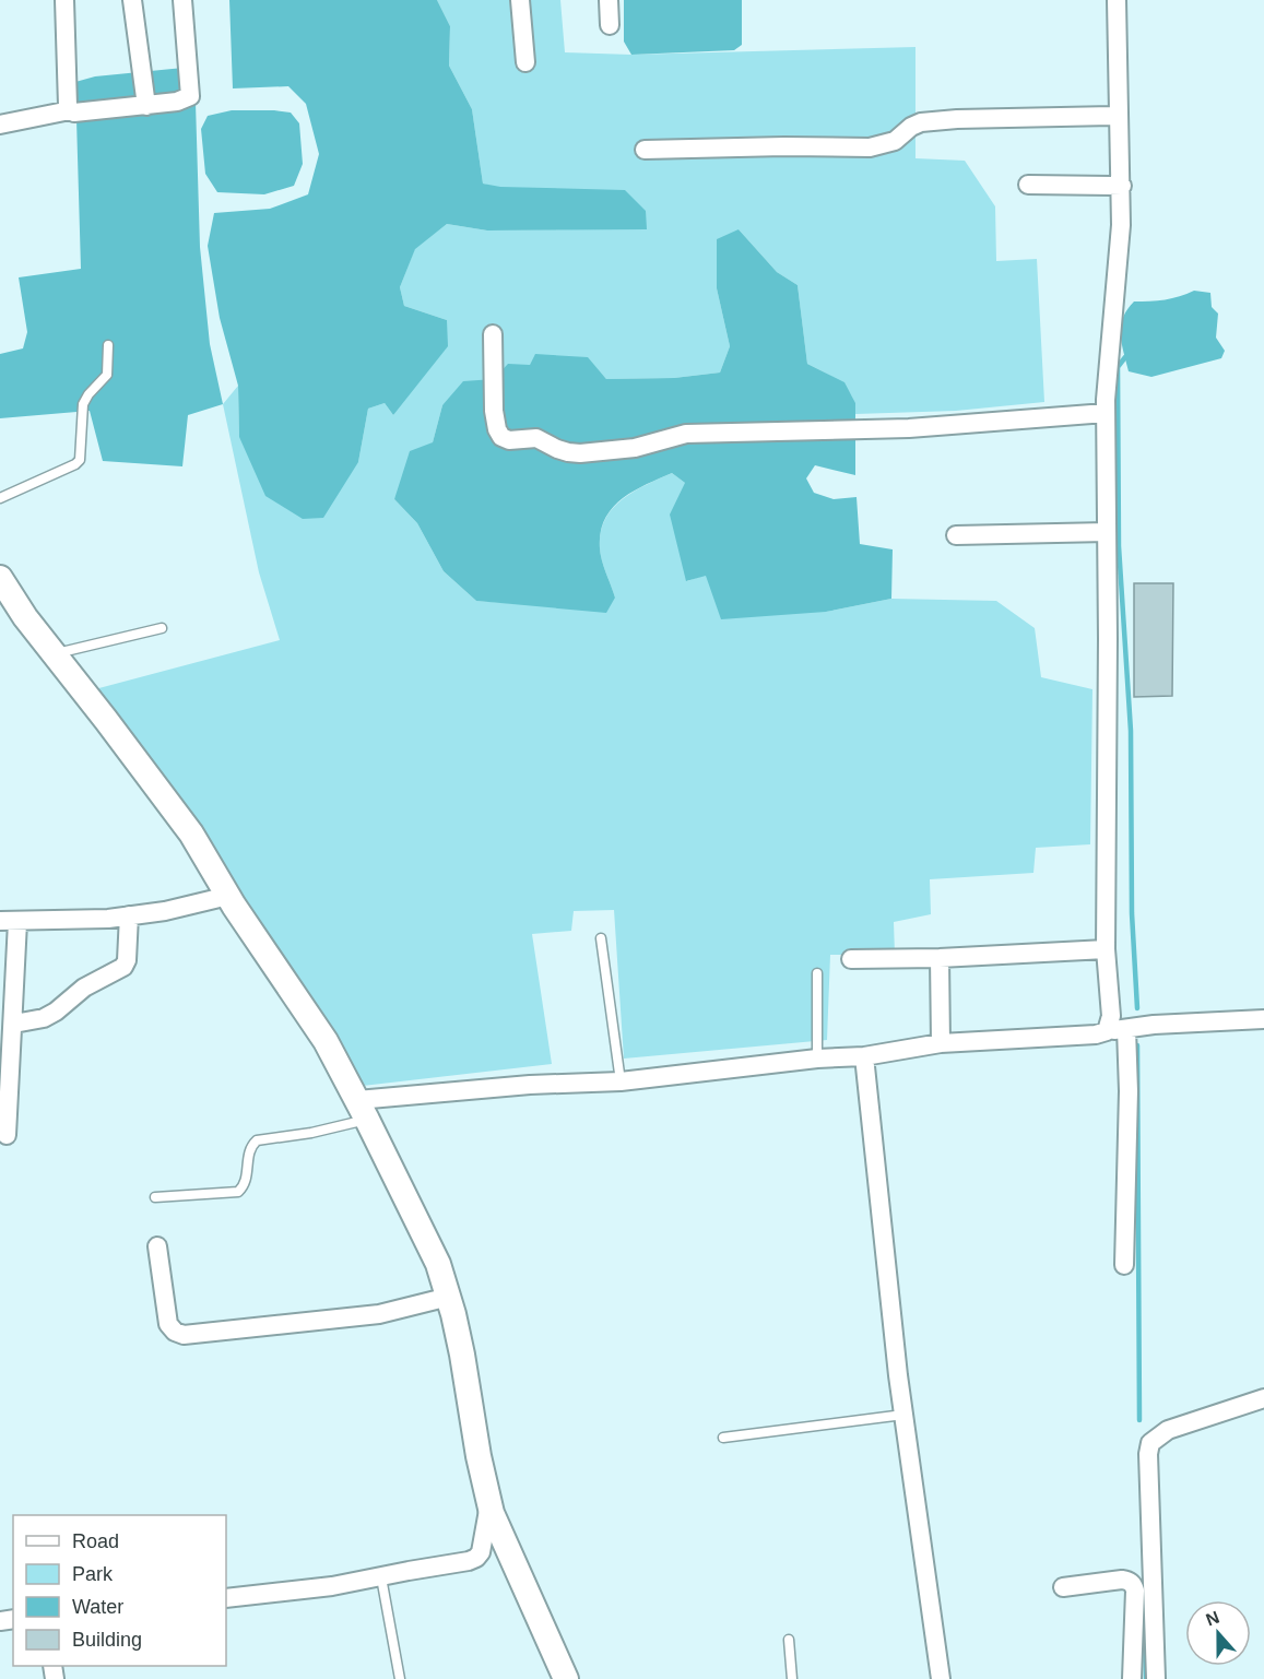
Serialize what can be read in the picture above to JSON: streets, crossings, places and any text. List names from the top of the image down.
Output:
{
  "legend": [
    "Road",
    "Park",
    "Water",
    "Building"
  ],
  "north": "top"
}
